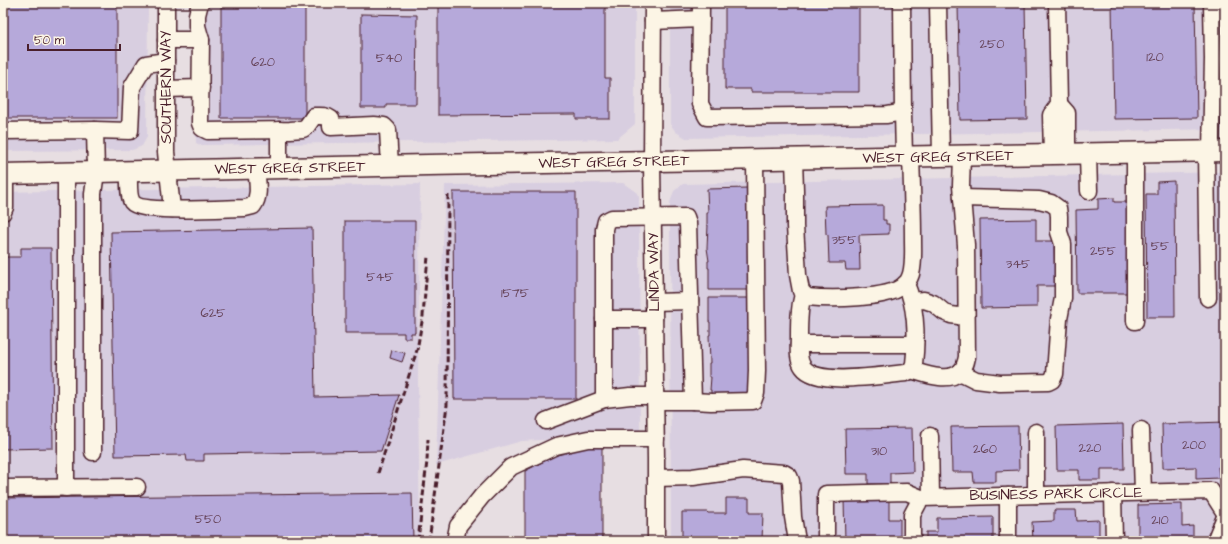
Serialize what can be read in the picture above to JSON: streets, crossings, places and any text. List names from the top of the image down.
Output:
{
  "streets": {
    "main road": ["WEST GREG STREET"],
    "street": ["SOUTHERN WAY", "LINDA WAY", "BUSINESS PARK CIRCLE"]
  },
  "crossings": [
    ["SOUTHERN WAY", "WEST GREG STREET"],
    ["WEST GREG STREET", "LINDA WAY"]
  ],
  "house_numbers": [
    "250",
    "120",
    "540",
    "620",
    "355",
    "55",
    "255",
    "345",
    "545",
    "1575",
    "625",
    "200",
    "220",
    "260",
    "310",
    "550",
    "210"
  ],
  "scale_bar": "50 m"
}
